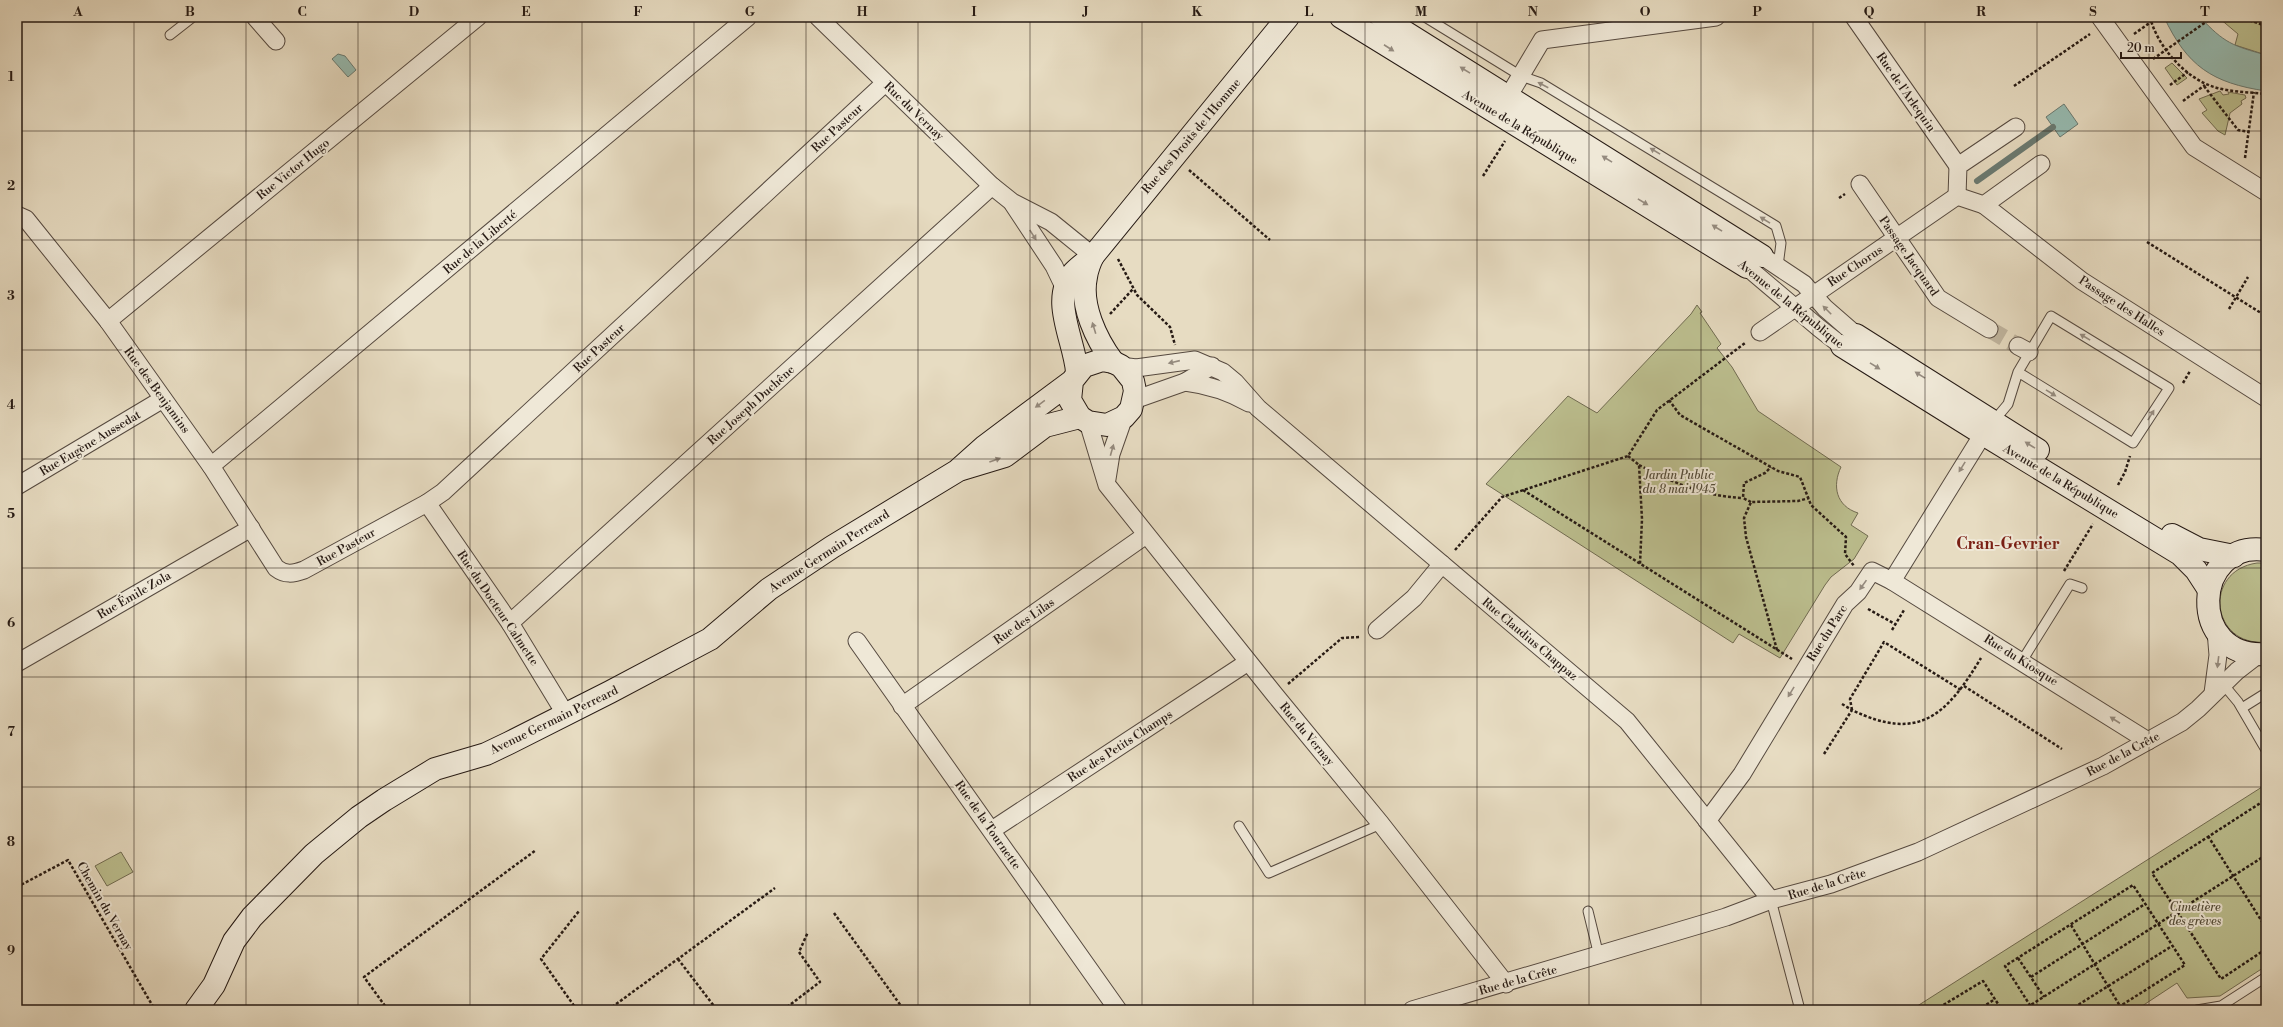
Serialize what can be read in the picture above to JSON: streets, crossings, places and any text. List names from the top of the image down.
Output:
{
  "streets": {
    "main road": ["Avenue de la République", "Rue des Droits de l'Homme", "Avenue Germain Perreard"],
    "street": [
      "Rue de l'Arlequin",
      "Rue du Vernay",
      "Rue Pasteur",
      "Rue Victor Hugo",
      "Rue de la Liberté",
      "Passage Jacquard",
      "Rue Chorus",
      "Passage des Halles",
      "Rue des Benjamins",
      "Rue Joseph Duchêne",
      "Rue Eugène Aussedat",
      "Rue Émile Zola",
      "Rue du Docteur Calmette",
      "Rue des Lilas",
      "Rue du Parc",
      "Rue Claudius Chappaz",
      "Rue du Kiosque",
      "Rue des Petits Champs",
      "Rue de la Crête",
      "Rue de la Tournette"
    ],
    "path": ["Chemin du Vernay"]
  },
  "crossings": [
    ["Rue du Vernay", "Rue Pasteur"],
    ["Rue du Vernay", "Rue des Droits de l'Homme"],
    ["Rue du Vernay", "Rue Joseph Duchêne"],
    ["Rue du Vernay", "Avenue Germain Perreard"],
    ["Rue du Vernay", "Rue des Lilas"],
    ["Rue du Vernay", "Rue des Petits Champs"],
    ["Rue du Vernay", "Rue de la Crête"],
    ["Avenue de la République", "Rue Chorus"],
    ["Rue Pasteur", "Rue des Benjamins"],
    ["Rue Pasteur", "Rue du Docteur Calmette"],
    ["Rue des Droits de l'Homme", "Avenue Germain Perreard"],
    ["Rue Victor Hugo", "Rue des Benjamins"],
    ["Rue de la Liberté", "Rue des Benjamins"],
    ["Passage Jacquard", "Rue Chorus"],
    ["Rue des Benjamins", "Rue Eugène Aussedat"],
    ["Rue des Benjamins", "Rue Émile Zola"],
    ["Rue Joseph Duchêne", "Rue du Docteur Calmette"],
    ["Avenue Germain Perreard", "Rue du Docteur Calmette"],
    ["Rue des Lilas", "Rue de la Tournette"],
    ["Rue du Parc", "Rue Claudius Chappaz"],
    ["Rue Claudius Chappaz", "Rue de la Crête"],
    ["Rue du Kiosque", "Rue de la Crête"],
    ["Rue des Petits Champs", "Rue de la Tournette"]
  ],
  "one_way": ["Rue du Parc", "Rue du Kiosque"],
  "districts": ["Cran-Gevrier"],
  "parks": ["Jardin Public du 8 mai 1945", "Cimetière des grèves"],
  "scale_bar": "20 m",
  "grid": {
    "columns": [
      "A",
      "B",
      "C",
      "D",
      "E",
      "F",
      "G",
      "H",
      "I",
      "J",
      "K",
      "L",
      "M",
      "N",
      "O",
      "P",
      "Q",
      "R",
      "S",
      "T"
    ],
    "rows": [
      "1",
      "2",
      "3",
      "4",
      "5",
      "6",
      "7",
      "8",
      "9"
    ]
  }
}
